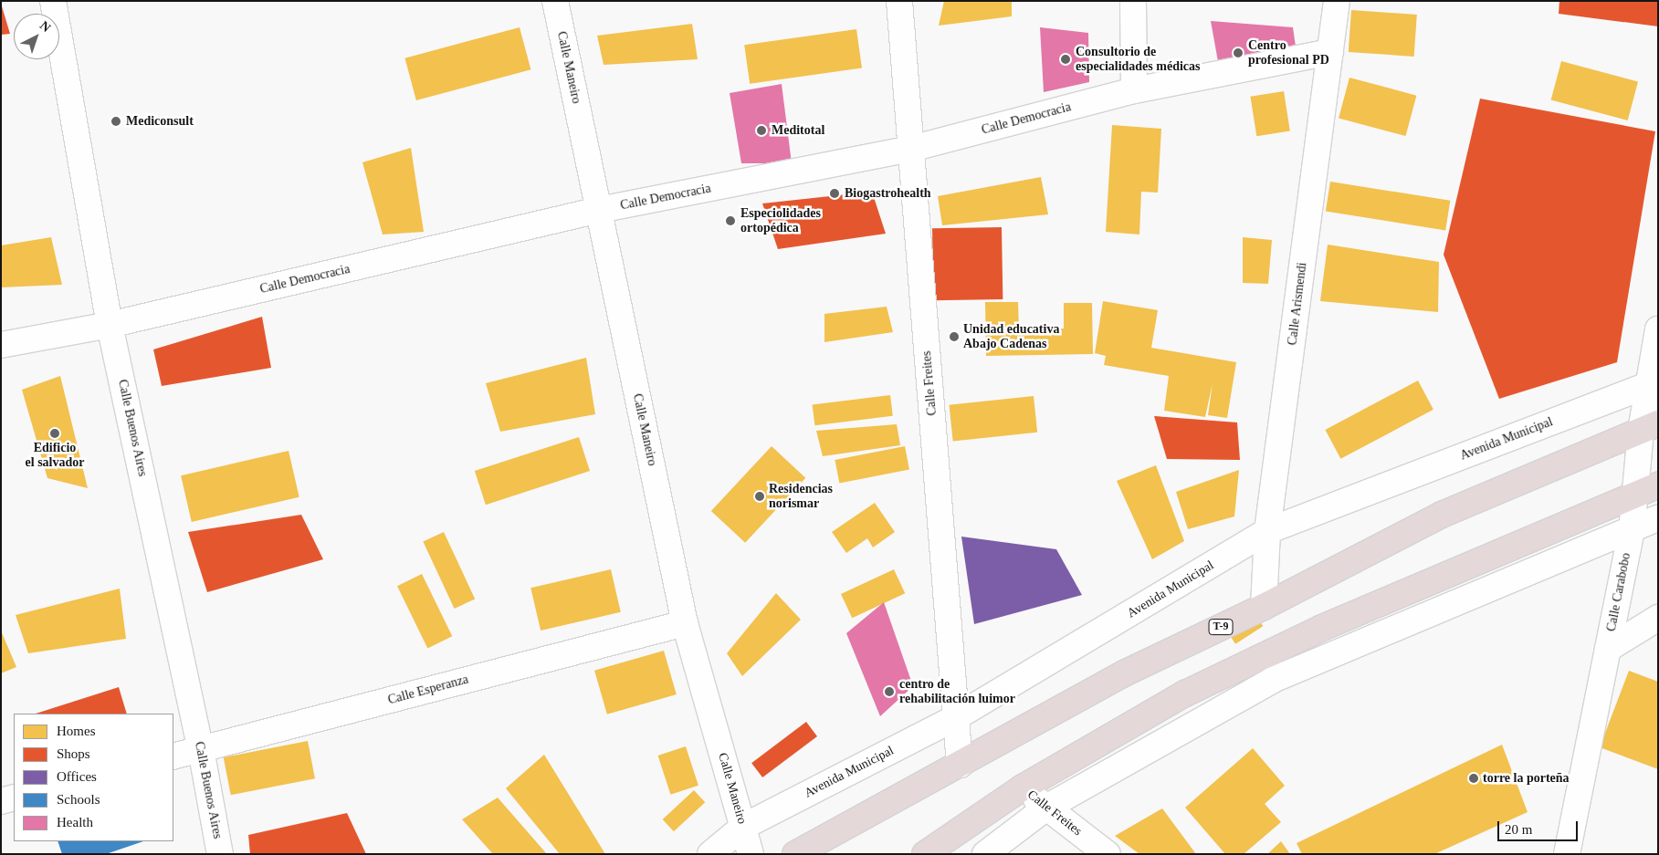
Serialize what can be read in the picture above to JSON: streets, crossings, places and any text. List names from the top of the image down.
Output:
{
  "streets": {
    "highway": ["T-9"],
    "street": [
      "Calle Maneiro",
      "Calle Democracia",
      "Calle Arismendi",
      "Calle Freites",
      "Calle Buenos Aires",
      "Avenida Municipal",
      "Calle Carabobo",
      "Calle Esperanza"
    ]
  },
  "crossings": [
    ["Calle Maneiro", "Calle Democracia"],
    ["Calle Maneiro", "Avenida Municipal"],
    ["Calle Maneiro", "Calle Esperanza"],
    ["Calle Democracia", "Calle Arismendi"],
    ["Calle Democracia", "Calle Freites"],
    ["Calle Democracia", "Calle Buenos Aires"],
    ["Calle Arismendi", "Avenida Municipal"],
    ["Calle Arismendi", "T-9"],
    ["Calle Freites", "Avenida Municipal"],
    ["Calle Freites", "T-9"],
    ["Calle Buenos Aires", "Calle Esperanza"],
    ["Avenida Municipal", "Calle Carabobo"],
    ["Calle Carabobo", "T-9"]
  ],
  "places": [
    "Centro profesional PD",
    "Consultorio de especialidades médicas",
    "Mediconsult",
    "Meditotal",
    "Biogastrohealth",
    "Especiolidades ortopédica",
    "Unidad educativa Abajo Cadenas",
    "Edificio el salvador",
    "Residencias norismar",
    "centro de rehabilitación luimor",
    "torre la porteña"
  ],
  "legend": [
    "Homes",
    "Shops",
    "Offices",
    "Schools",
    "Health"
  ],
  "scale_bar": "20 m",
  "north": "top right"
}
